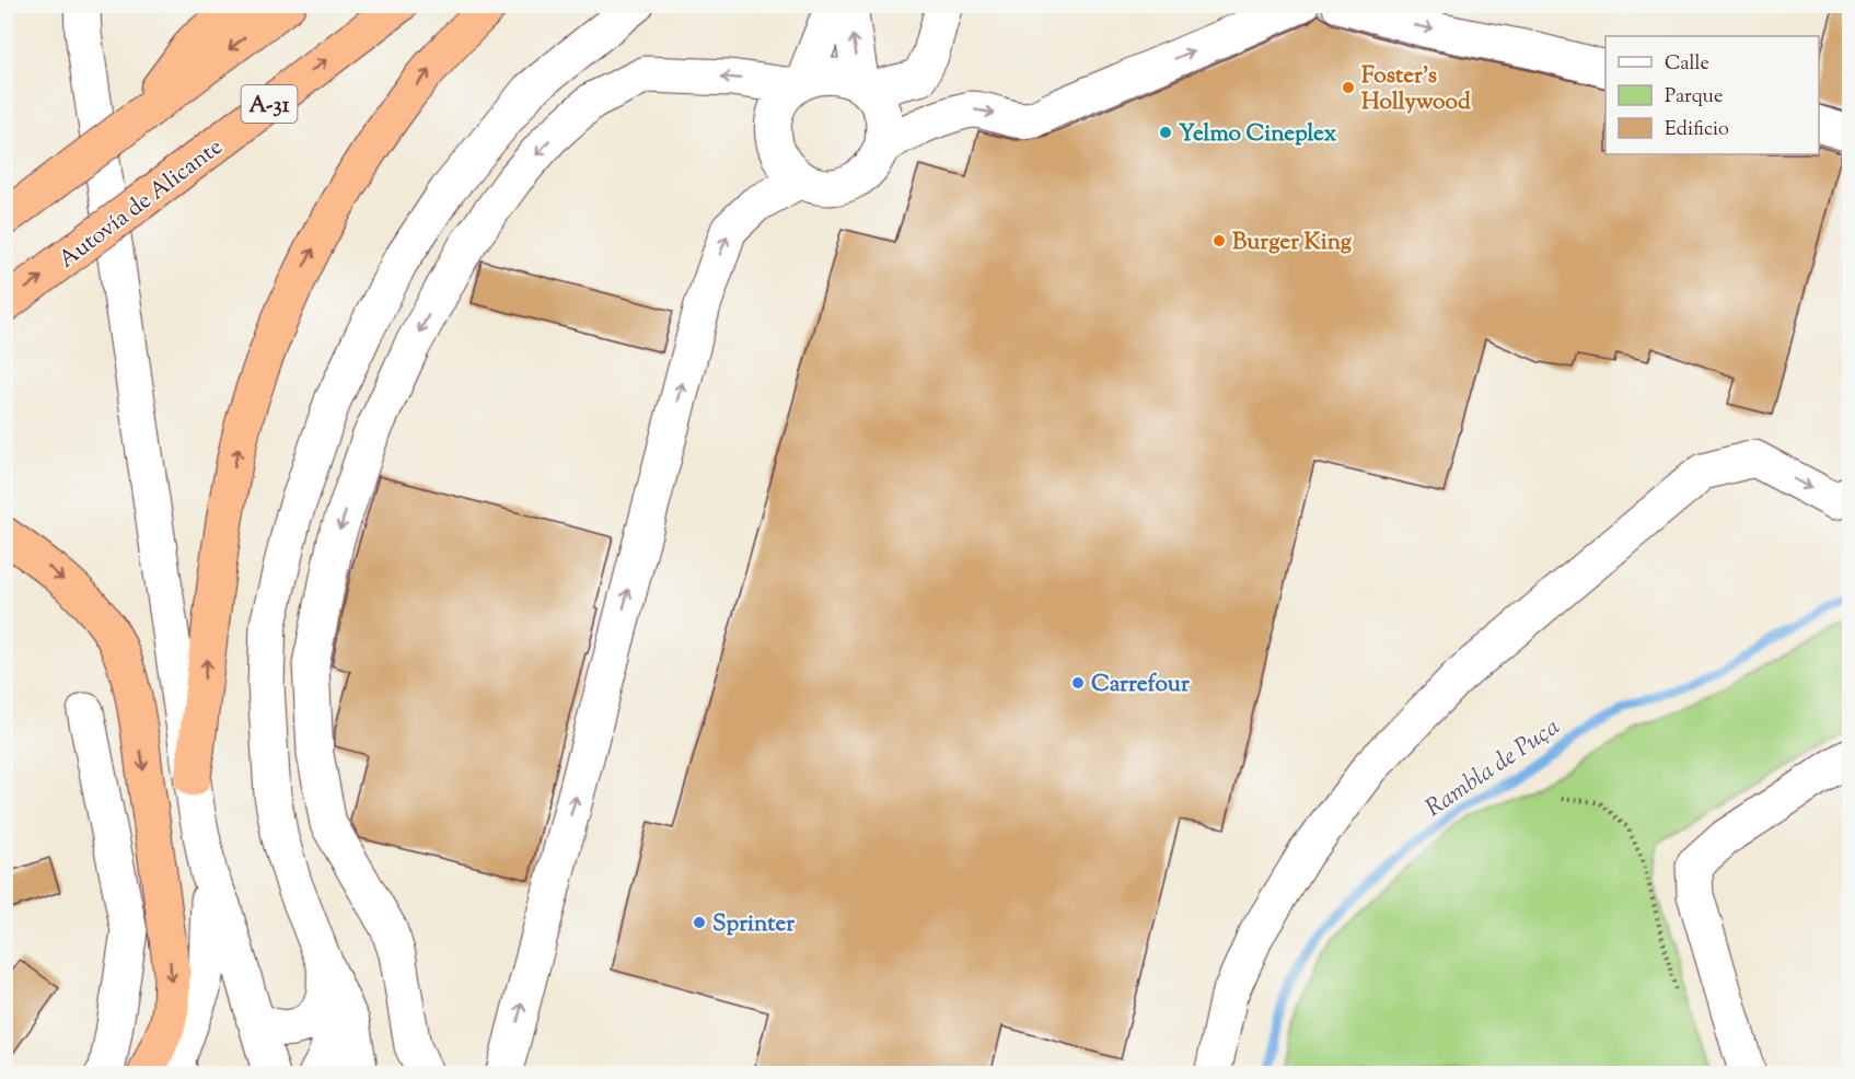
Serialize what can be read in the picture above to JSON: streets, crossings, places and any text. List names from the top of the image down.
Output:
{
  "streets": {
    "highway": ["A-31", "Autovía de Alicante"]
  },
  "water": ["Rambla de Puça"],
  "places": [
    "Foster's Hollywood",
    "Yelmo Cineplex",
    "Burger King",
    "Carrefour",
    "Sprinter"
  ],
  "legend": ["Calle", "Parque", "Edificio"]
}
